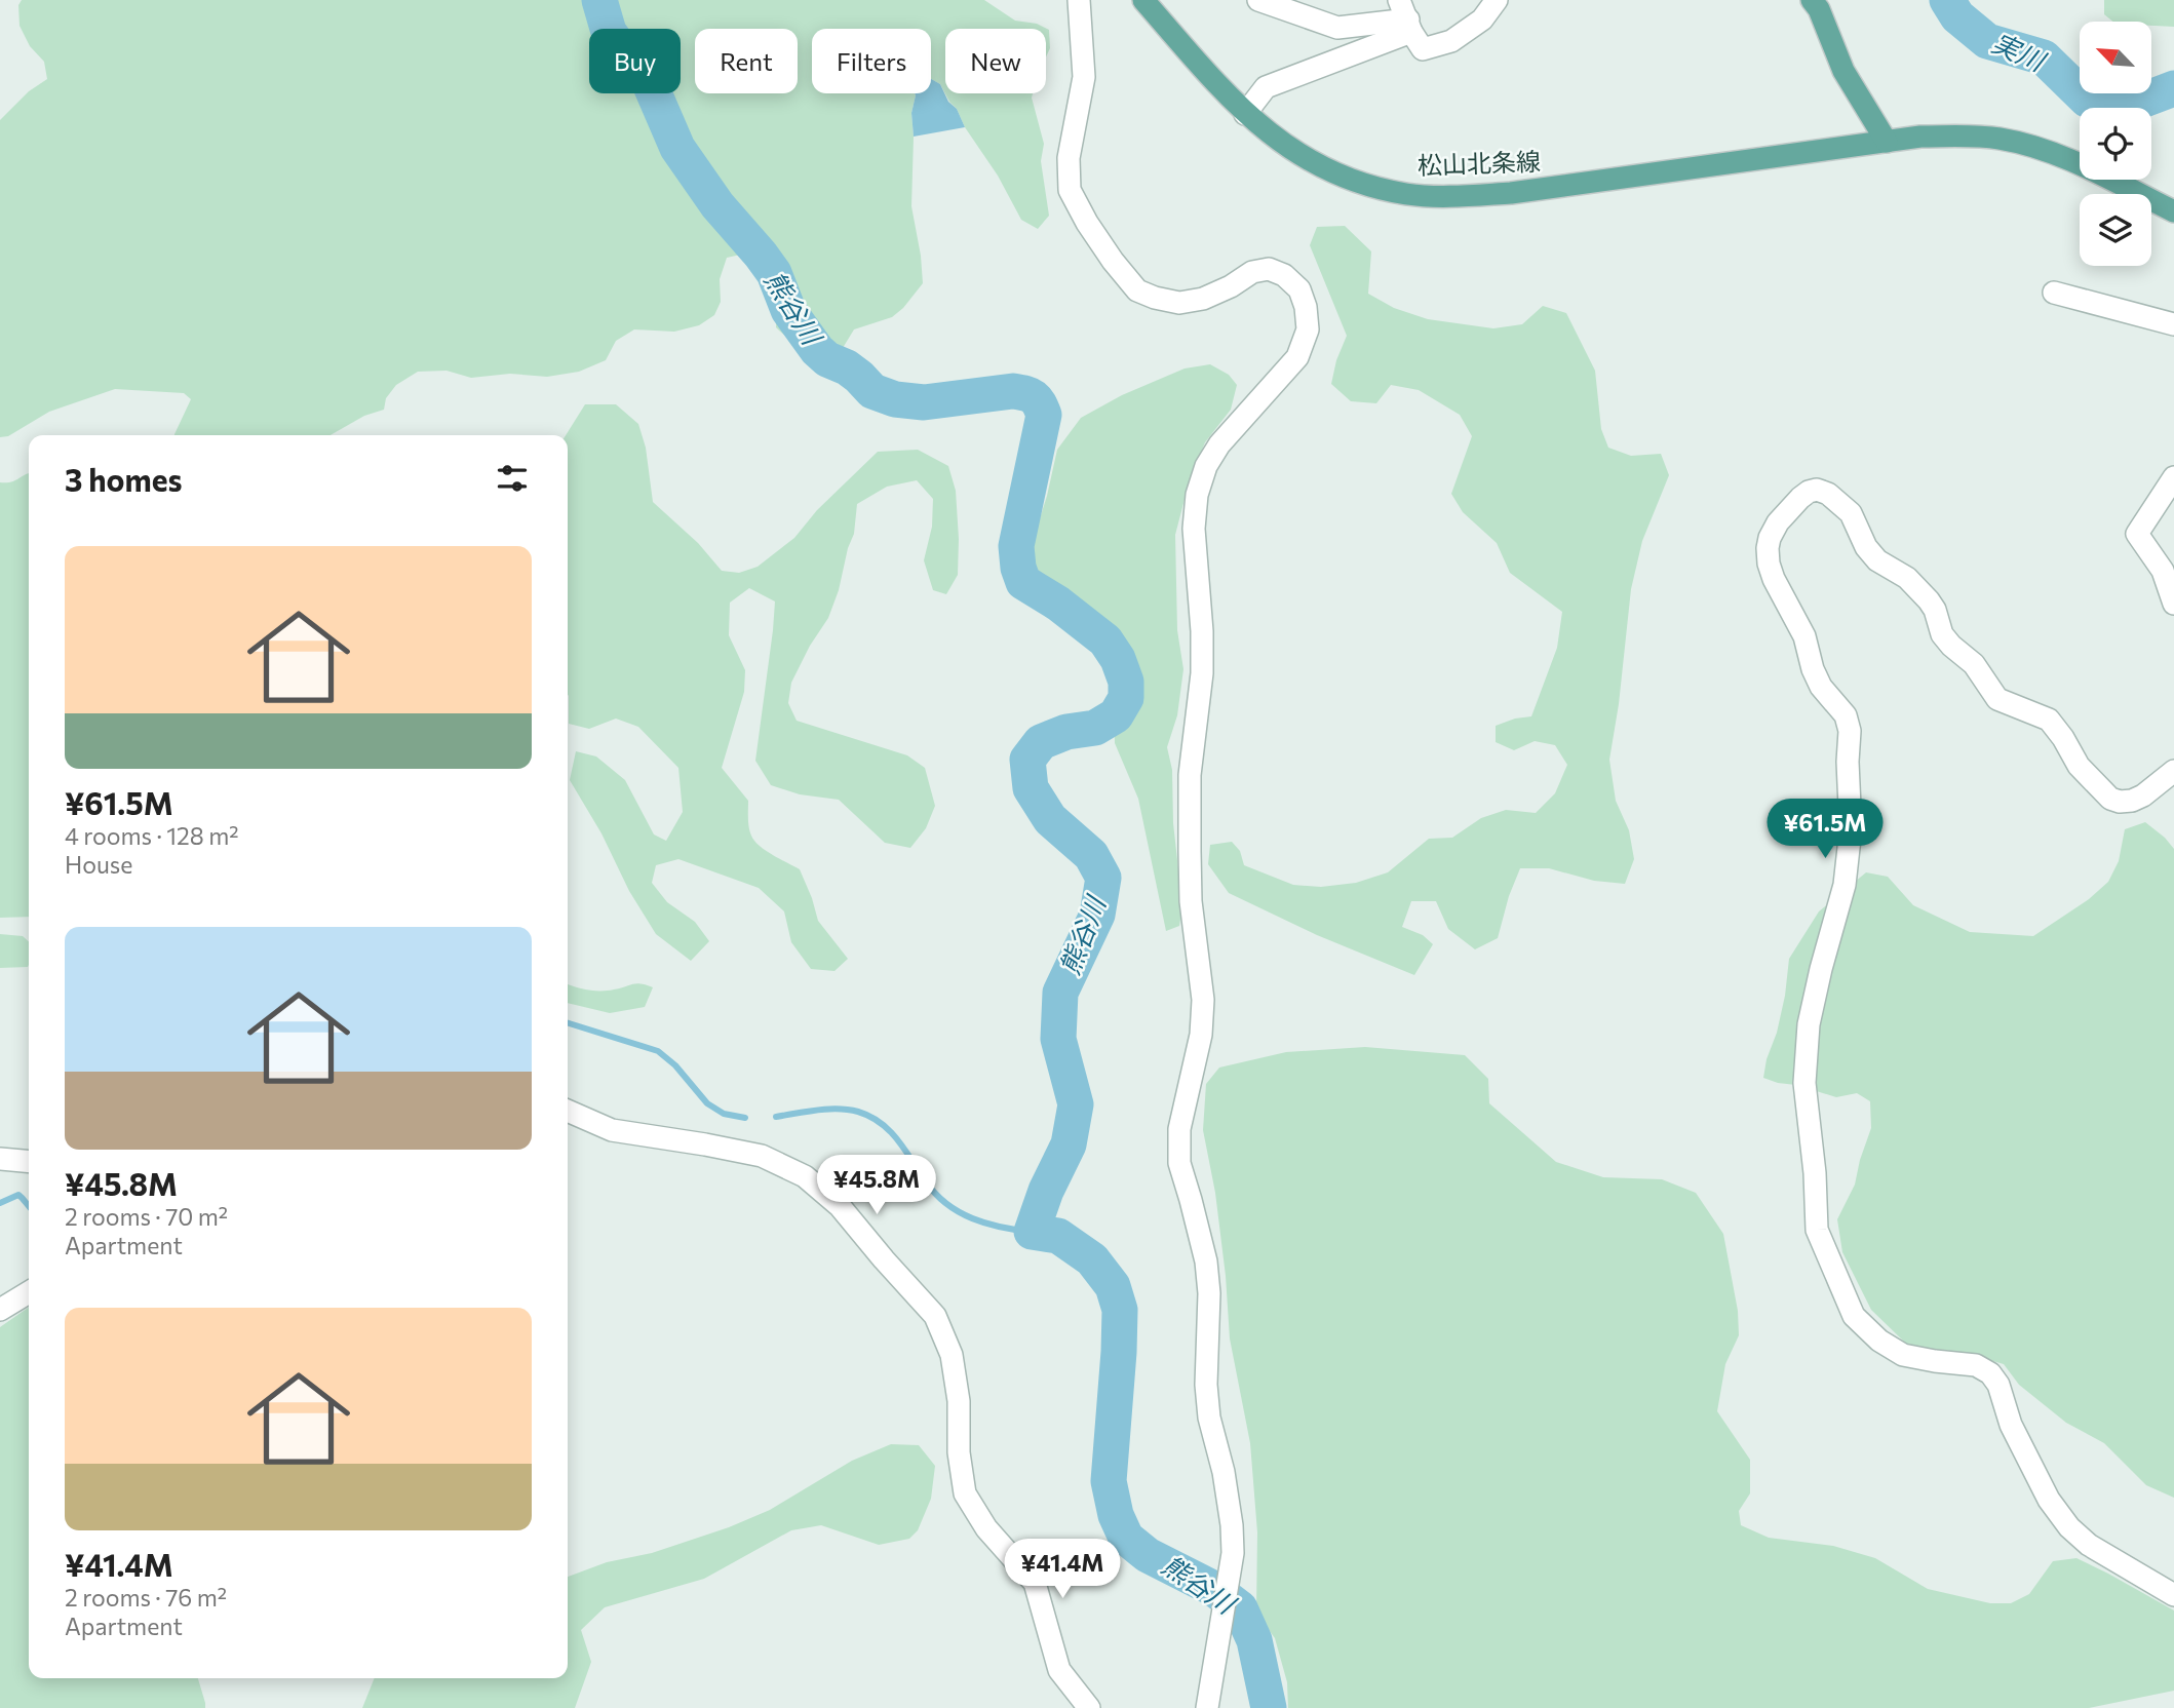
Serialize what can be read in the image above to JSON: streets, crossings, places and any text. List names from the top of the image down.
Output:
{
  "streets": {
    "main road": ["松山北条線"]
  },
  "water": ["実川", "熊谷川"],
  "north": "top left",
  "page": {
    "chip": [
      "Buy",
      "Rent",
      "Filters",
      "New"
    ],
    "heading": "3 homes",
    "list": [
      {
        "name": "¥61.5M",
        "note": "4 rooms · 128 m² · House"
      },
      {
        "name": "¥45.8M",
        "note": "2 rooms · 70 m² · Apartment"
      },
      {
        "name": "¥41.4M",
        "note": "2 rooms · 76 m² · Apartment"
      }
    ],
    "price": ["¥61.5M", "¥45.8M", "¥41.4M"]
  }
}
